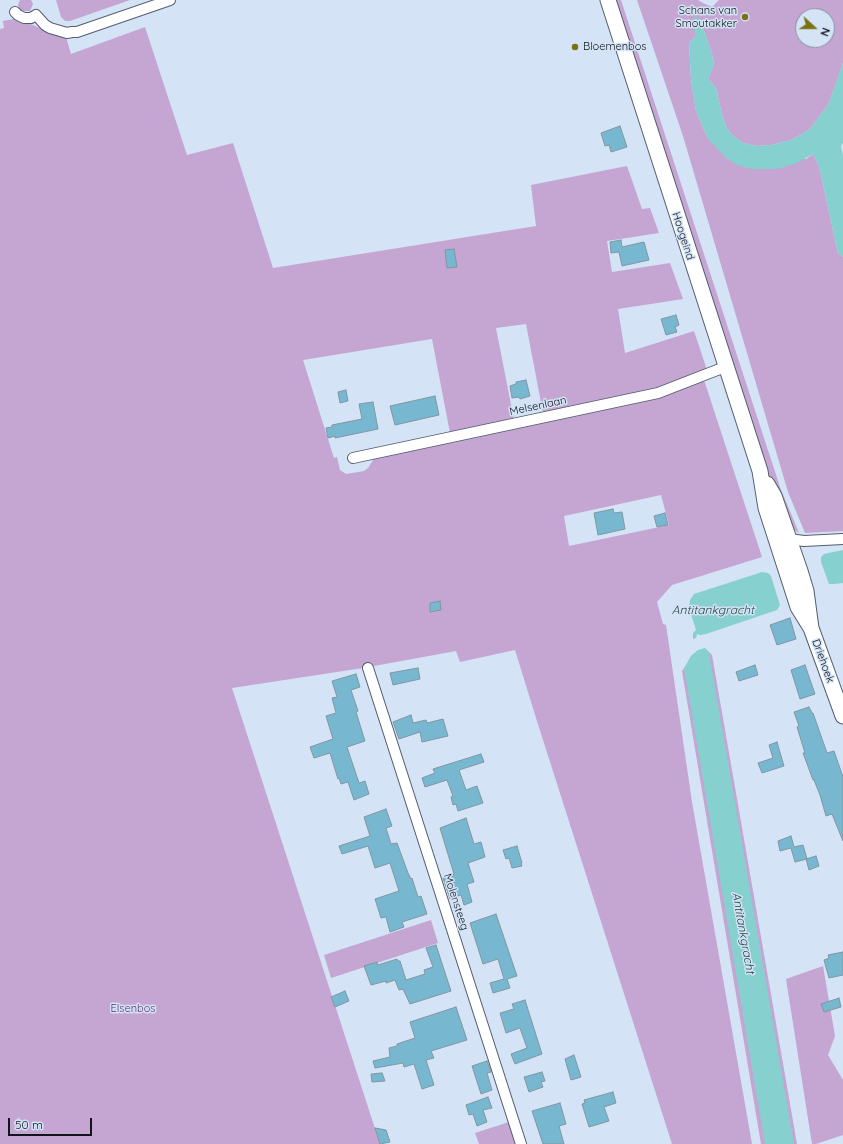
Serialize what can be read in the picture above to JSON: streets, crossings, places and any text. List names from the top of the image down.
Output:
{
  "streets": {
    "main road": ["Hoogeind", "Driehoek"],
    "street": ["Melsenlaan", "Molensteeg"]
  },
  "crossings": [
    ["Hoogeind", "Melsenlaan"],
    ["Hoogeind", "Driehoek"]
  ],
  "water": ["Antitankgracht"],
  "parks": ["Elsenbos"],
  "places": ["Schans van Smoutakker", "Bloemenbos"],
  "scale_bar": "50 m",
  "north": "right"
}
